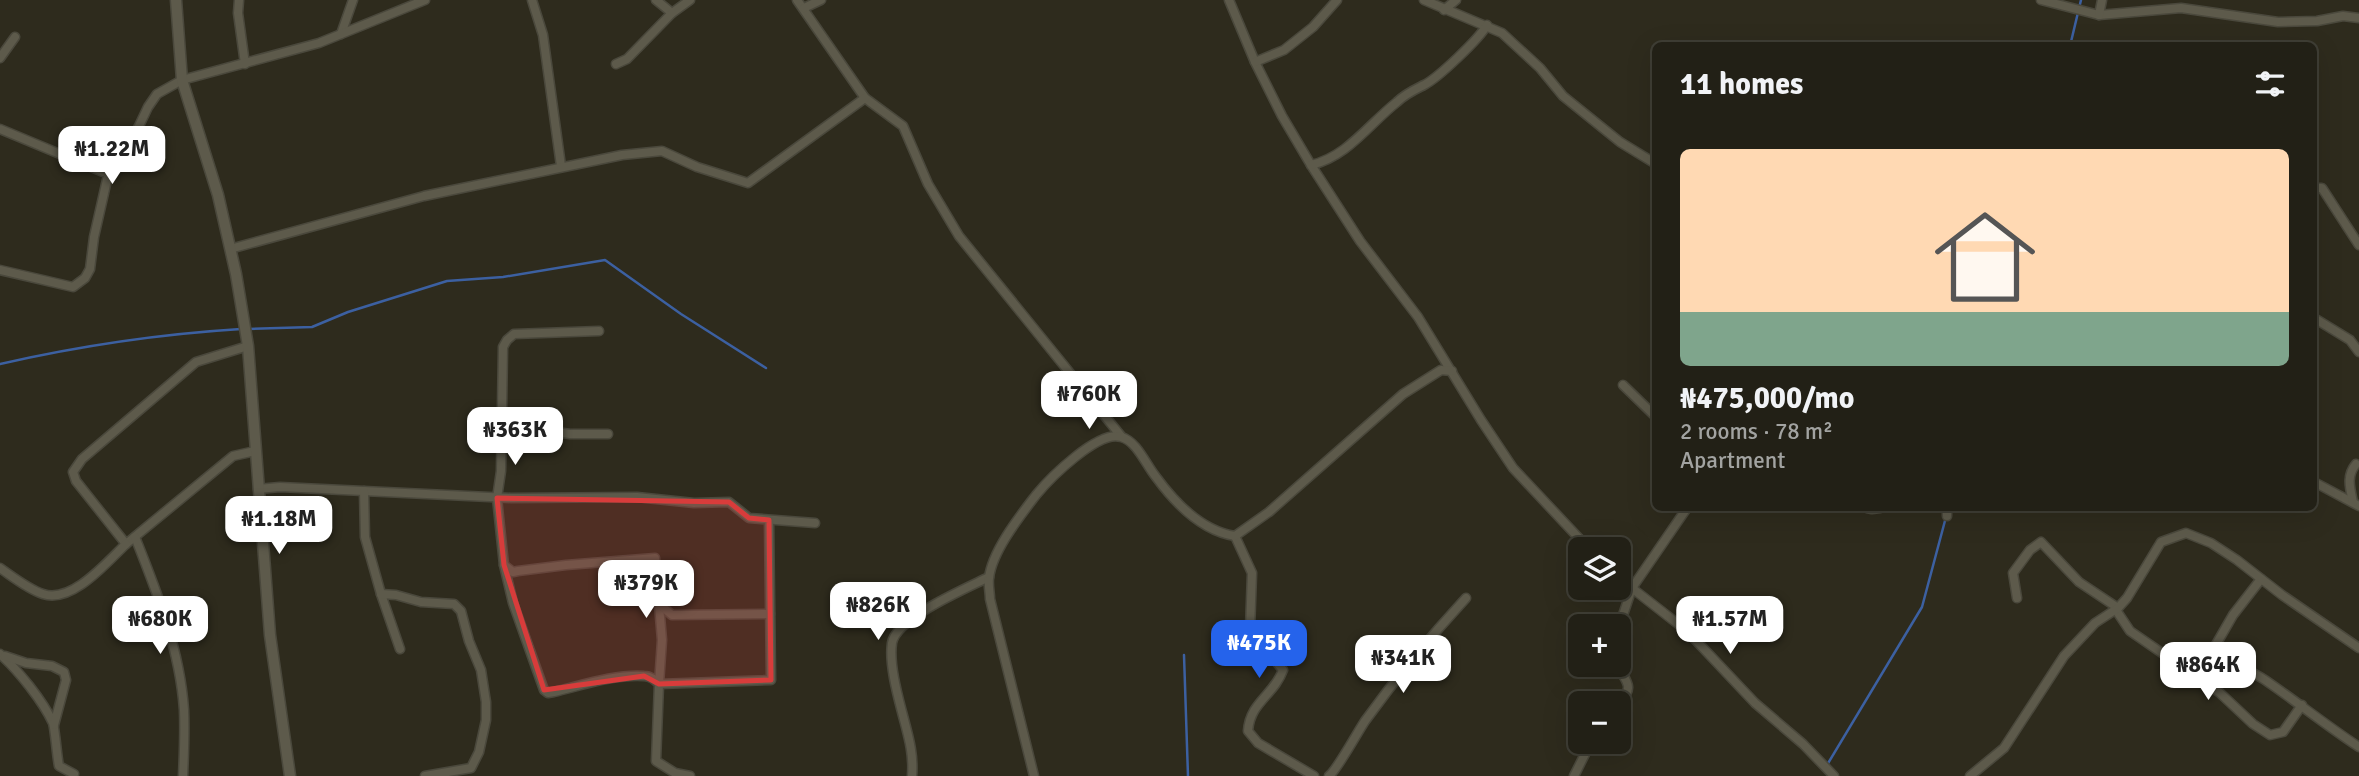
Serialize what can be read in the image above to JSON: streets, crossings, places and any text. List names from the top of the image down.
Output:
{
  "page": {
    "heading": "11 homes",
    "price": [
      "₦1.22M",
      "₦760K",
      "₦363K",
      "₦1.18M",
      "₦379K",
      "₦826K",
      "₦680K",
      "₦1.57M",
      "₦475K",
      "₦341K",
      "₦864K"
    ],
    "list": [
      {
        "name": "₦475,000/mo",
        "note": "2 rooms · 78 m² · Apartment"
      }
    ],
    "map_buttons": ["+", "−"]
  }
}
